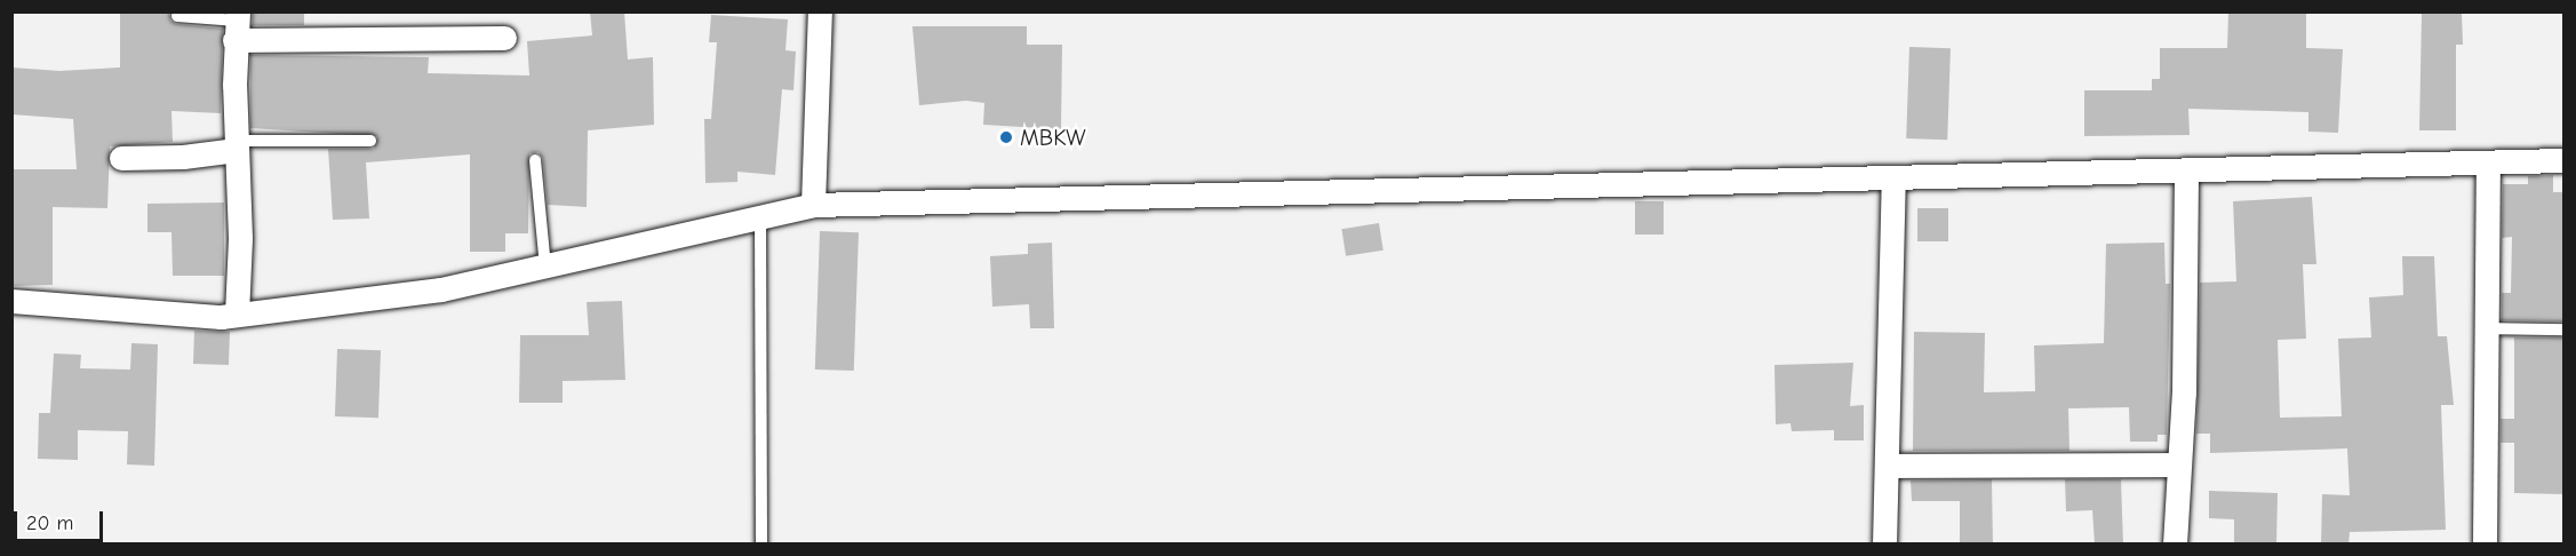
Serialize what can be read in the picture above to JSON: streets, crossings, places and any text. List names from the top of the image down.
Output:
{
  "places": ["MBKW"],
  "scale_bar": "20 m"
}
